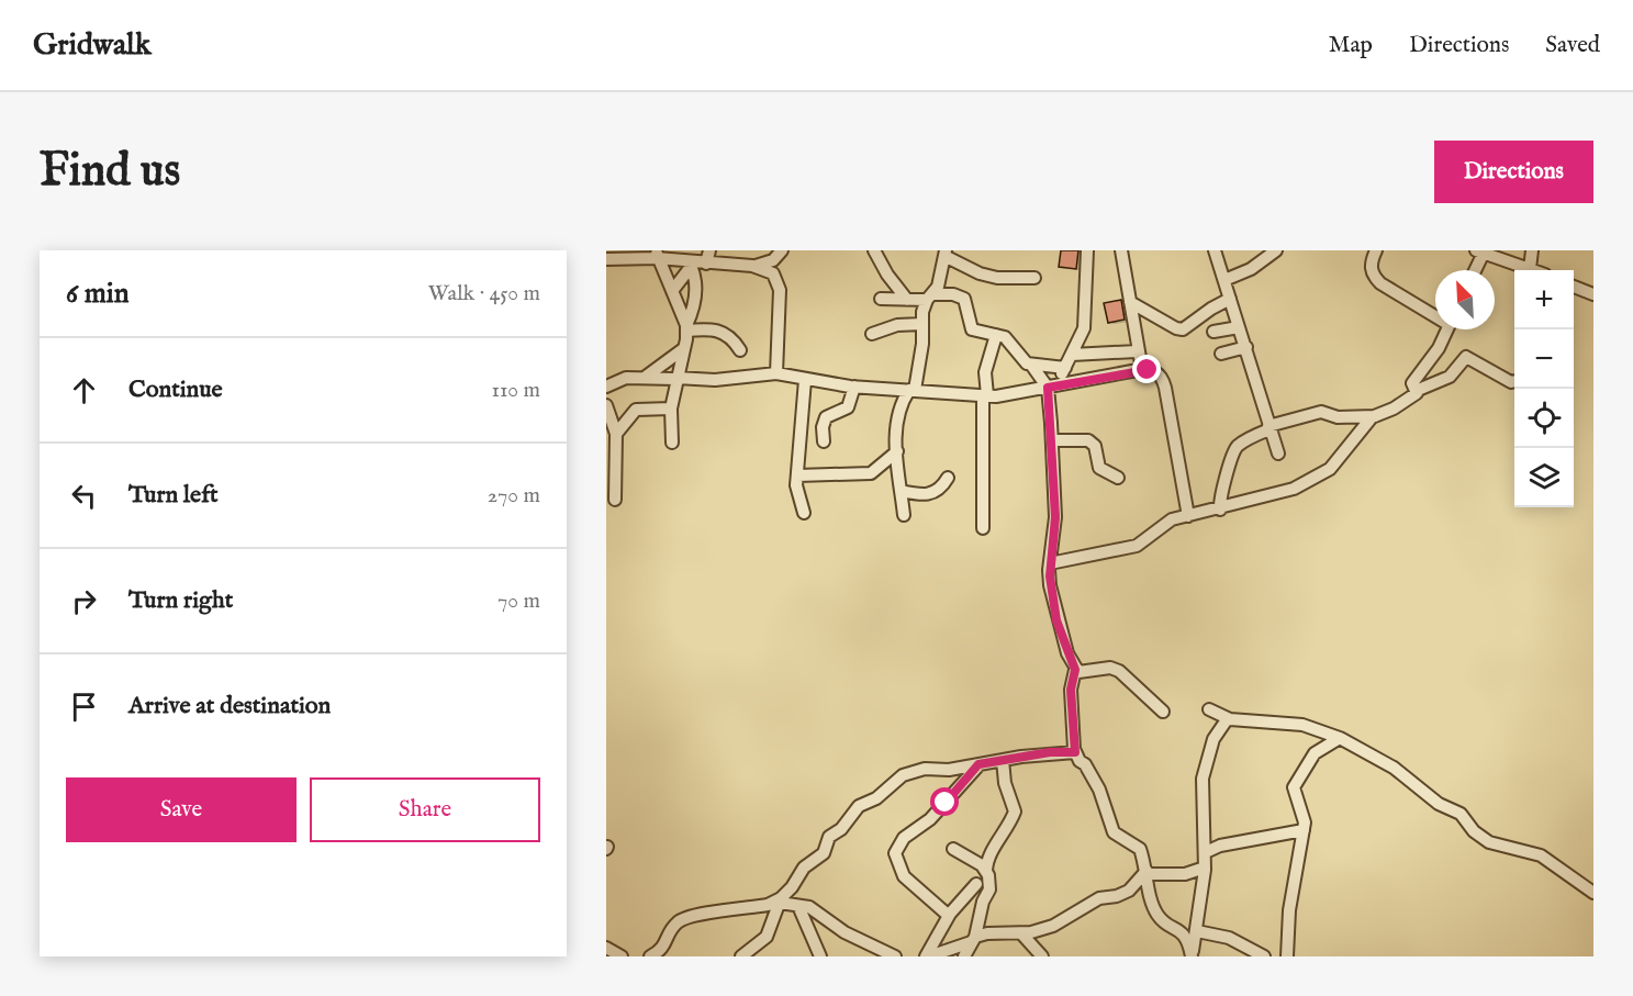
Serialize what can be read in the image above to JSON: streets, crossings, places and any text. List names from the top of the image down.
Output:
{
  "north": "top left",
  "page": {
    "header": "Gridwalk",
    "nav": ["Map", "Directions", "Saved"],
    "buttons": [
      "Directions",
      ["Save", "Share"]
    ],
    "title": "Find us",
    "heading": ["6 min", "Walk · 450 m"],
    "map_buttons": ["+", "−"],
    "list": [
      ["Continue", "110 m"],
      ["Turn left", "270 m"],
      ["Turn right", "70 m"],
      "Arrive at destination"
    ]
  }
}
